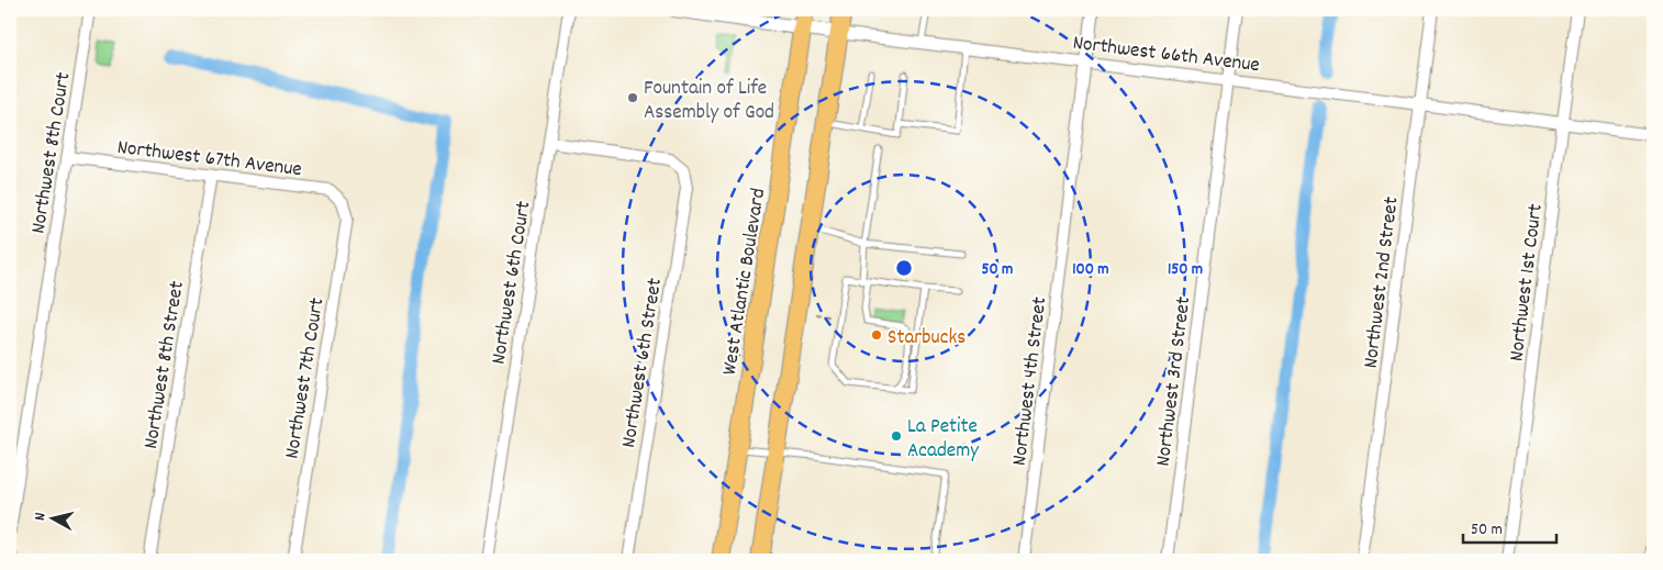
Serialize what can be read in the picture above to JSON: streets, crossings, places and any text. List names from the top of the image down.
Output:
{
  "streets": {
    "main road": ["West Atlantic Boulevard"],
    "street": [
      "Northwest 66th Avenue",
      "Northwest 8th Court",
      "Northwest 67th Avenue",
      "Northwest 6th Court",
      "Northwest 2nd Street",
      "Northwest 1st Court",
      "Northwest 6th Street",
      "Northwest 8th Street",
      "Northwest 7th Court",
      "Northwest 4th Street",
      "Northwest 3rd Street"
    ]
  },
  "crossings": [
    ["Northwest 66th Avenue", "West Atlantic Boulevard"],
    ["Northwest 66th Avenue", "Northwest 2nd Street"],
    ["Northwest 66th Avenue", "Northwest 1st Court"],
    ["Northwest 66th Avenue", "Northwest 4th Street"],
    ["Northwest 66th Avenue", "Northwest 3rd Street"],
    ["Northwest 8th Court", "Northwest 67th Avenue"],
    ["Northwest 67th Avenue", "Northwest 8th Street"],
    ["Northwest 67th Avenue", "Northwest 7th Court"],
    ["Northwest 6th Court", "Northwest 6th Street"]
  ],
  "places": ["Fountain of Life Assembly of God", "Starbucks", "La Petite Academy"],
  "scale_bar": "50 m",
  "north": "left",
  "rings": ["50 m", "100 m", "150 m"]
}
